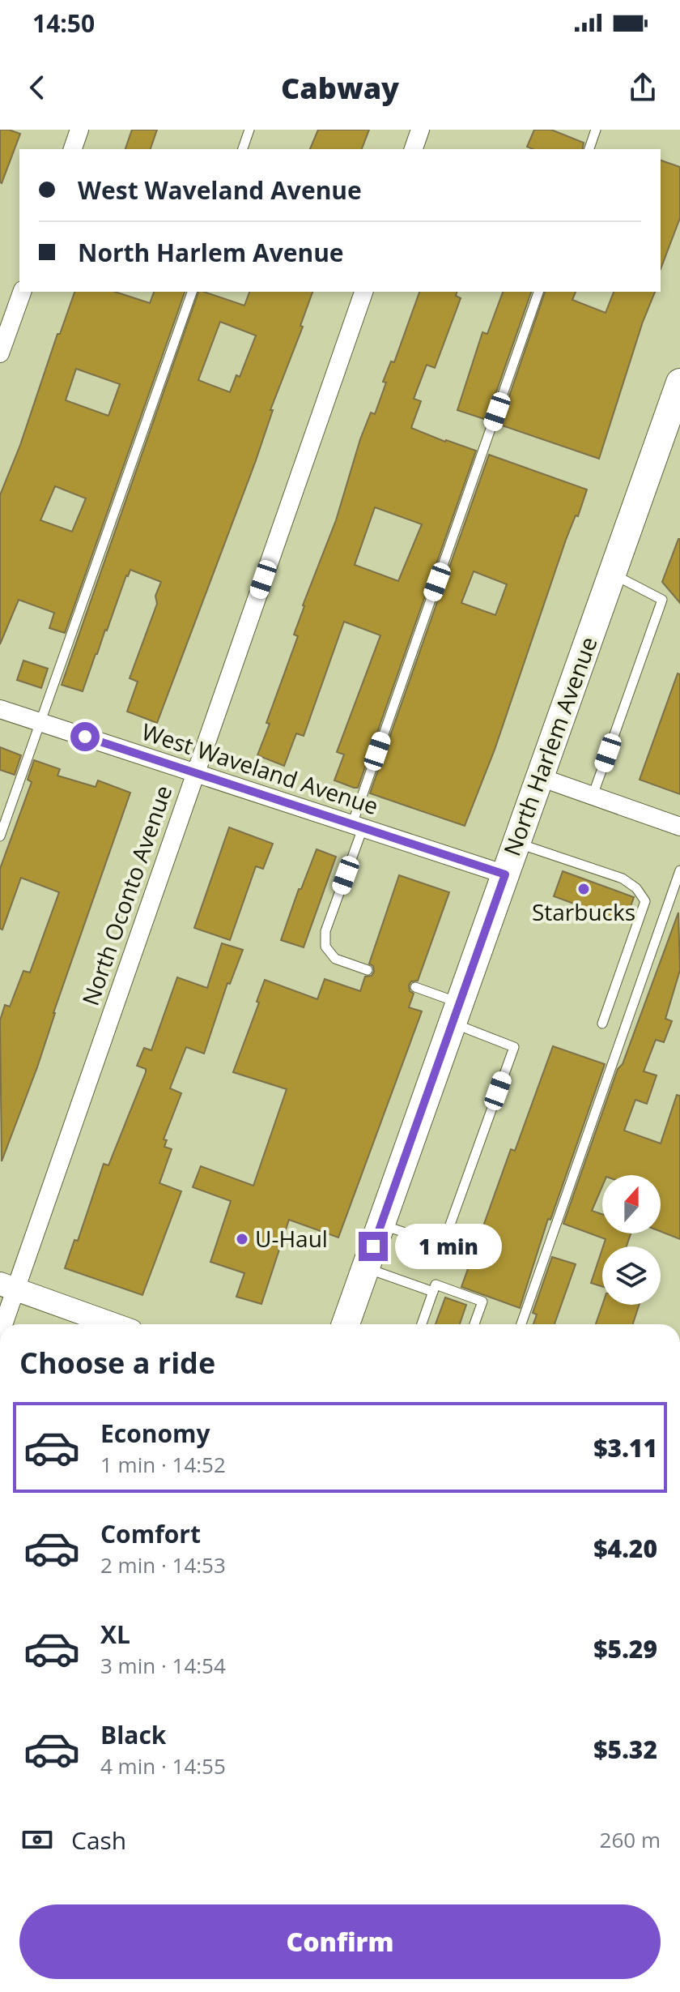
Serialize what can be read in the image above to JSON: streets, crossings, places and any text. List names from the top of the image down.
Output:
{
  "streets": {
    "main road": ["North Harlem Avenue"],
    "street": ["West Waveland Avenue", "North Oconto Avenue"]
  },
  "crossings": [
    ["North Harlem Avenue", "West Waveland Avenue"],
    ["West Waveland Avenue", "North Oconto Avenue"]
  ],
  "places": ["Starbucks", "U-Haul"],
  "north": "top",
  "page": {
    "status": "14:50",
    "header": "Cabway",
    "banner": ["West Waveland Avenue", "North Harlem Avenue"],
    "bubble": "1 min",
    "heading": "Choose a ride",
    "list": [
      {
        "name": "Economy",
        "note": "1 min · 14:52",
        "value": "$3.11"
      },
      {
        "name": "Comfort",
        "note": "2 min · 14:53",
        "value": "$4.20"
      },
      {
        "name": "XL",
        "note": "3 min · 14:54",
        "value": "$5.29"
      },
      {
        "name": "Black",
        "note": "4 min · 14:55",
        "value": "$5.32"
      }
    ],
    "pay": ["Cash", "260 m"],
    "buttons": "Confirm"
  }
}
